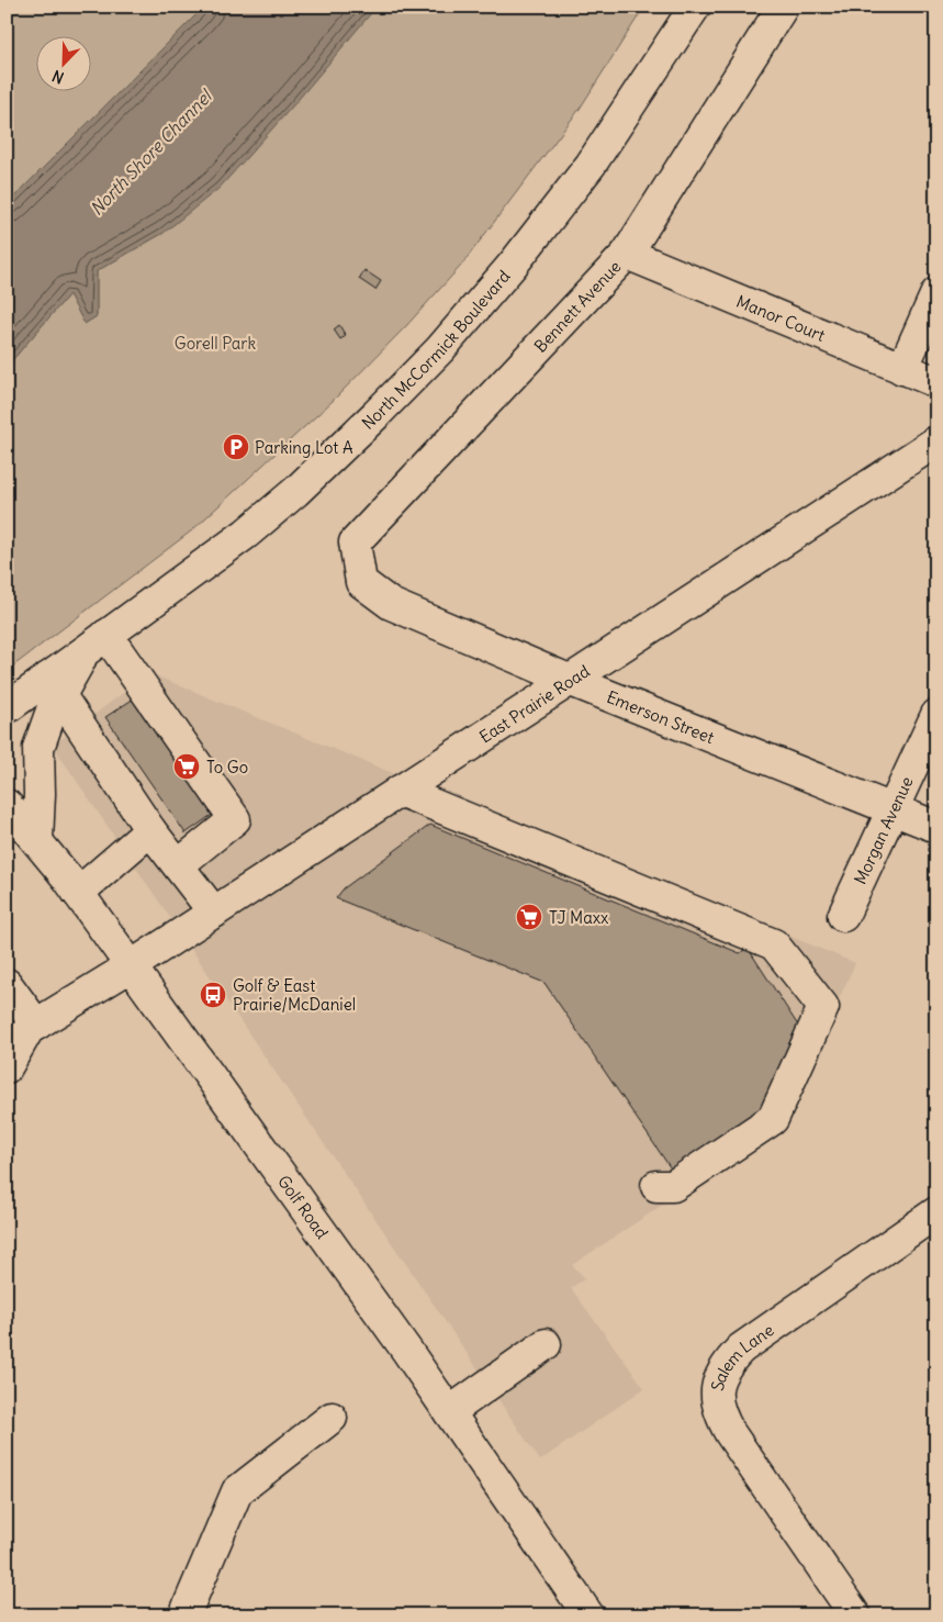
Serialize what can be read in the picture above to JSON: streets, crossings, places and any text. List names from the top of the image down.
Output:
{
  "streets": {
    "street": [
      "Bennett Avenue",
      "Manor Court",
      "North McCormick Boulevard",
      "East Prairie Road",
      "Emerson Street",
      "Morgan Avenue",
      "Golf Road",
      "Salem Lane"
    ]
  },
  "crossings": [
    ["Bennett Avenue", "Manor Court"],
    ["Bennett Avenue", "Emerson Street"],
    ["East Prairie Road", "Emerson Street"],
    ["East Prairie Road", "Golf Road"],
    ["Emerson Street", "Morgan Avenue"]
  ],
  "water": ["North Shore Channel"],
  "parks": ["Gorell Park"],
  "places": {
    "parking": ["Parking Lot A"],
    "supermarket": ["To Go", "TJ Maxx"],
    "bus stop": ["Golf & East Prairie/McDaniel"]
  },
  "north": "bottom left"
}
